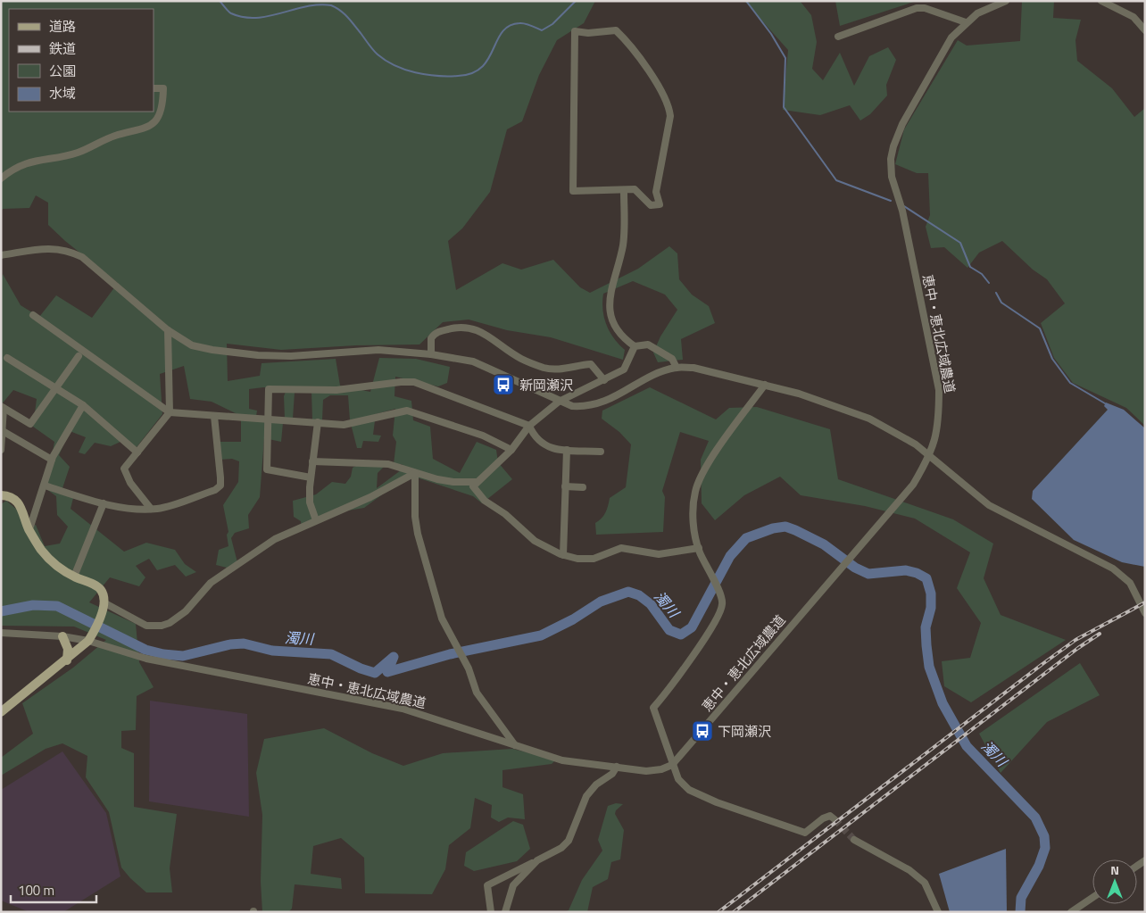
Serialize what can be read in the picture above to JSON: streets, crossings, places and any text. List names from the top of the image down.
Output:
{
  "streets": {
    "street": ["恵中・恵北広域農道"]
  },
  "water": ["濁川"],
  "places": {
    "bus stop": ["新岡瀬沢", "下岡瀬沢"]
  },
  "legend": [
    "道路",
    "鉄道",
    "公園",
    "水域"
  ],
  "scale_bar": "100 m",
  "north": "top"
}
